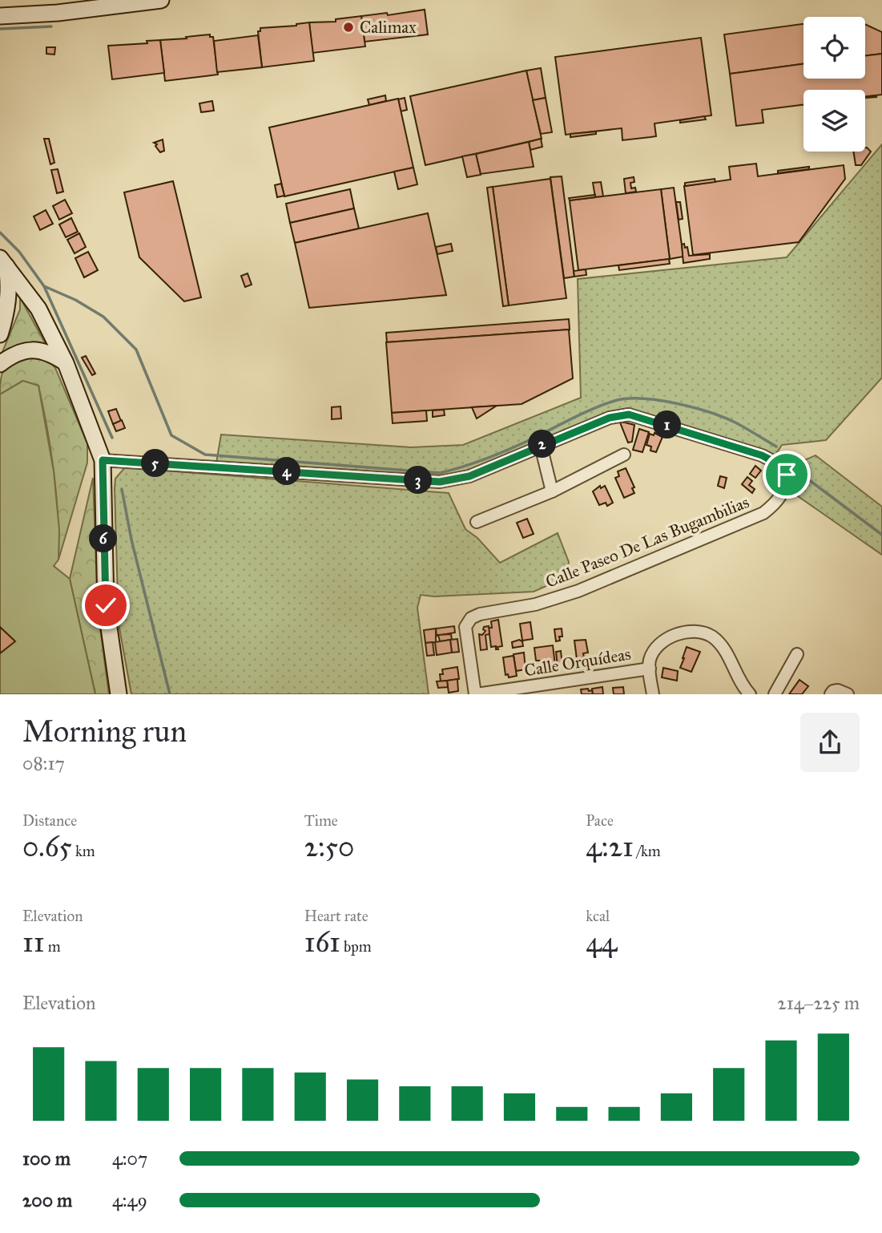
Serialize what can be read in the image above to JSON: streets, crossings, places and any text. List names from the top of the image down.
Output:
{
  "streets": {
    "street": ["Calle Paseo De Las Bugambilias", "Calle Orquídeas"]
  },
  "crossings": [
    ["Calle Paseo De Las Bugambilias", "Calle Orquídeas"]
  ],
  "places": ["Calimax"],
  "page": {
    "pins": [
      "1",
      "2",
      "5",
      "4",
      "3",
      "6"
    ],
    "heading": ["Morning run", "08:17"],
    "stats": [
      ["Distance", "0.65 km"],
      ["Time", "2:50"],
      ["Pace", "4:21 /km"],
      ["Elevation", "11 m"],
      ["Heart rate", "161 bpm"],
      ["kcal", "44"]
    ],
    "chart": ["Elevation", "214–225 m"],
    "list": [
      {
        "name": "100 m",
        "note": "4:07"
      },
      {
        "name": "200 m",
        "note": "4:49"
      }
    ]
  }
}
